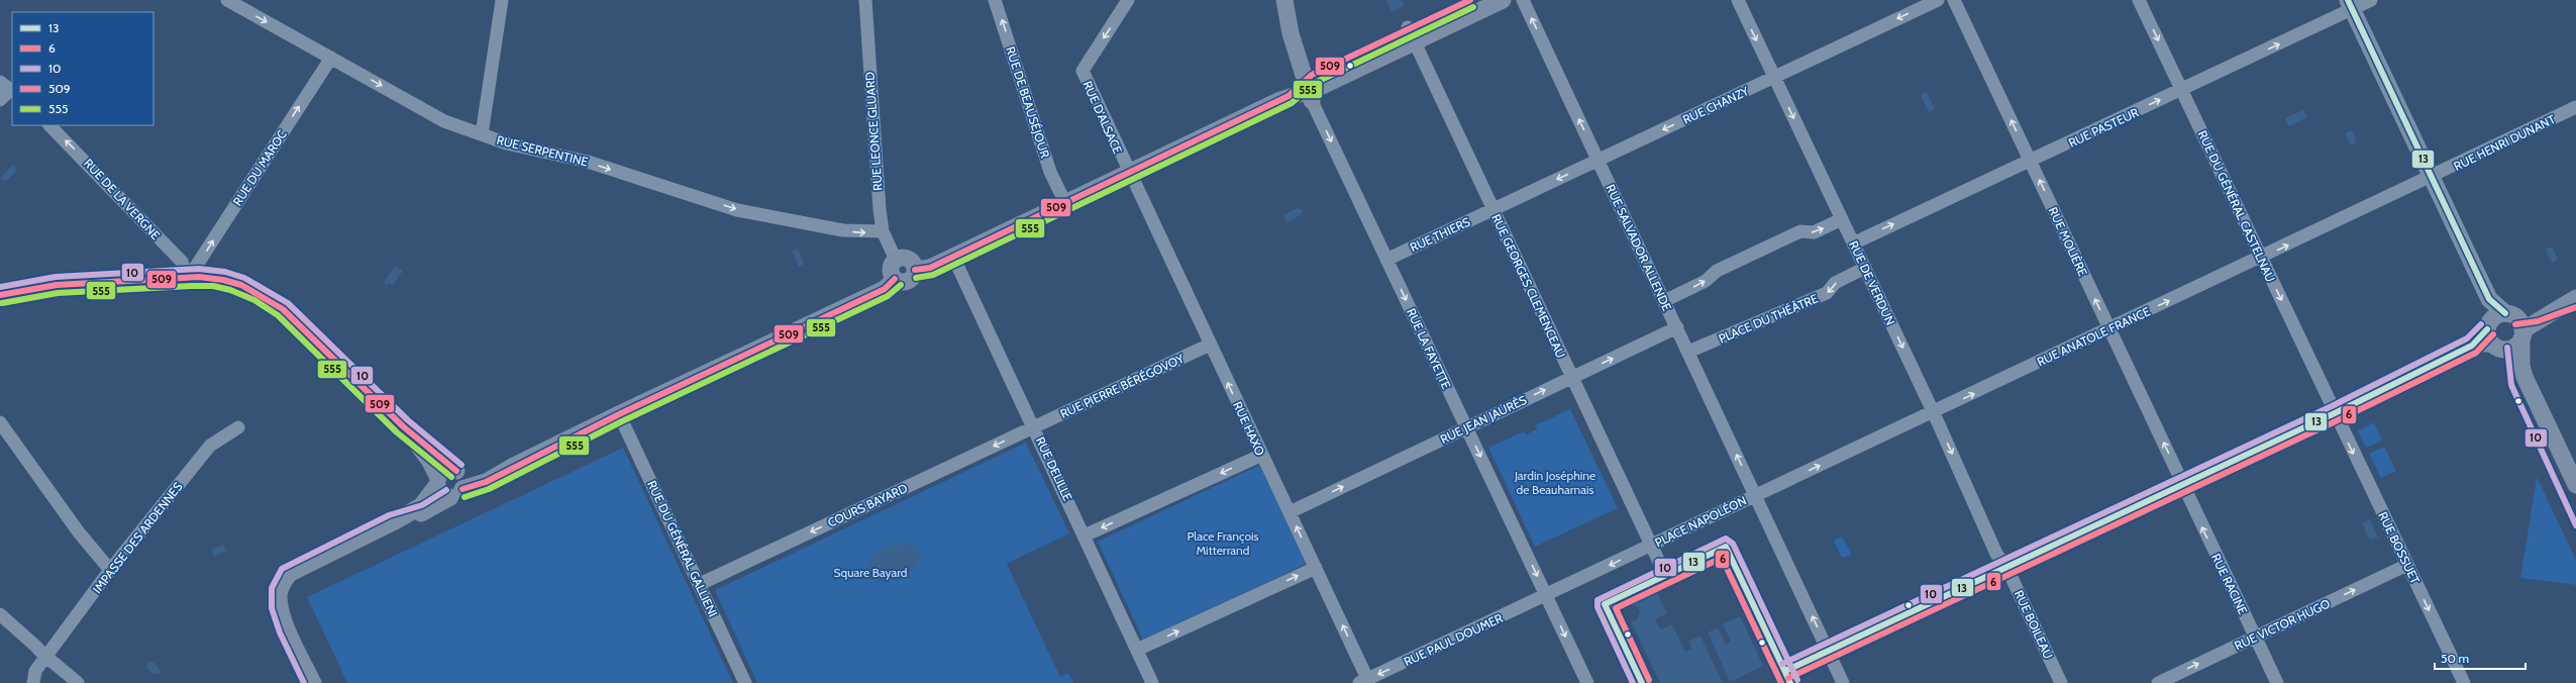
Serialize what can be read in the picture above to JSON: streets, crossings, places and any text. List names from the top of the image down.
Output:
{
  "streets": {
    "street": [
      "RUE DE BEAUSÉJOUR",
      "RUE CHANZY",
      "RUE D'ALSACE",
      "RUE PASTEUR",
      "RUE LEONCE GLUARD",
      "RUE HENRI DUNANT",
      "RUE SERPENTINE",
      "RUE DU MAROC",
      "RUE DE LA VERGNE",
      "RUE DU GÉNÉRAL CASTELNAU",
      "RUE THIERS",
      "RUE MOLIÈRE",
      "RUE SALVADOR ALLENDE",
      "RUE DE VERDUN",
      "RUE GEORGES CLEMENCEAU",
      "PLACE DU THÉÂTRE",
      "RUE ANATOLE FRANCE",
      "RUE LA FAYETTE",
      "RUE PIERRE BÉRÉGOVOY",
      "RUE JEAN JAURÈS",
      "RUE HAXO",
      "RUE DELILLE",
      "COURS BAYARD",
      "PLACE NAPOLÉON",
      "IMPASSE DES ARDENNES",
      "RUE BOSSUET",
      "RUE DU GÉNÉRAL GALLIENI",
      "RUE RACINE",
      "RUE BOILEAU",
      "RUE VICTOR HUGO",
      "RUE PAUL DOUMER"
    ]
  },
  "crossings": [
    ["RUE CHANZY", "RUE THIERS"],
    ["RUE CHANZY", "RUE SALVADOR ALLENDE"],
    ["RUE CHANZY", "RUE DE VERDUN"],
    ["RUE CHANZY", "RUE GEORGES CLEMENCEAU"],
    ["RUE D'ALSACE", "RUE HAXO"],
    ["RUE PASTEUR", "RUE DU GÉNÉRAL CASTELNAU"],
    ["RUE PASTEUR", "RUE MOLIÈRE"],
    ["RUE PASTEUR", "RUE DE VERDUN"],
    ["RUE LEONCE GLUARD", "RUE SERPENTINE"],
    ["RUE HENRI DUNANT", "RUE ANATOLE FRANCE"],
    ["RUE SERPENTINE", "RUE DU MAROC"],
    ["RUE DU MAROC", "RUE DE LA VERGNE"],
    ["RUE DU GÉNÉRAL CASTELNAU", "RUE ANATOLE FRANCE"],
    ["RUE DU GÉNÉRAL CASTELNAU", "RUE BOSSUET"],
    ["RUE THIERS", "RUE GEORGES CLEMENCEAU"],
    ["RUE THIERS", "RUE LA FAYETTE"],
    ["RUE MOLIÈRE", "RUE ANATOLE FRANCE"],
    ["RUE MOLIÈRE", "RUE RACINE"],
    ["RUE SALVADOR ALLENDE", "PLACE DU THÉÂTRE"],
    ["RUE SALVADOR ALLENDE", "RUE ANATOLE FRANCE"],
    ["RUE SALVADOR ALLENDE", "RUE JEAN JAURÈS"],
    ["RUE SALVADOR ALLENDE", "PLACE NAPOLÉON"],
    ["RUE DE VERDUN", "PLACE DU THÉÂTRE"],
    ["RUE DE VERDUN", "RUE ANATOLE FRANCE"],
    ["RUE DE VERDUN", "RUE BOILEAU"],
    ["RUE GEORGES CLEMENCEAU", "RUE JEAN JAURÈS"],
    ["RUE GEORGES CLEMENCEAU", "PLACE NAPOLÉON"],
    ["RUE ANATOLE FRANCE", "PLACE NAPOLÉON"],
    ["RUE LA FAYETTE", "RUE JEAN JAURÈS"],
    ["RUE LA FAYETTE", "PLACE NAPOLÉON"],
    ["RUE LA FAYETTE", "RUE PAUL DOUMER"],
    ["RUE PIERRE BÉRÉGOVOY", "RUE HAXO"],
    ["RUE PIERRE BÉRÉGOVOY", "RUE DELILLE"],
    ["RUE PIERRE BÉRÉGOVOY", "COURS BAYARD"],
    ["RUE JEAN JAURÈS", "RUE HAXO"],
    ["RUE HAXO", "RUE PAUL DOUMER"],
    ["RUE DELILLE", "COURS BAYARD"],
    ["COURS BAYARD", "RUE DU GÉNÉRAL GALLIENI"],
    ["PLACE NAPOLÉON", "RUE PAUL DOUMER"],
    ["RUE BOSSUET", "RUE VICTOR HUGO"],
    ["RUE RACINE", "RUE VICTOR HUGO"]
  ],
  "one_way": [
    "RUE DE BEAUSÉJOUR",
    "RUE CHANZY",
    "RUE D'ALSACE",
    "RUE PASTEUR",
    "RUE SERPENTINE",
    "RUE DU MAROC",
    "RUE DE LA VERGNE",
    "RUE DU GÉNÉRAL CASTELNAU",
    "RUE MOLIÈRE",
    "RUE SALVADOR ALLENDE",
    "RUE DE VERDUN",
    "RUE ANATOLE FRANCE",
    "RUE LA FAYETTE",
    "RUE JEAN JAURÈS",
    "RUE HAXO",
    "COURS BAYARD",
    "RUE BOSSUET",
    "RUE RACINE",
    "RUE VICTOR HUGO",
    "RUE PAUL DOUMER"
  ],
  "parks": ["Jardin Joséphine de Beauharnais", "Place François Mitterrand", "Square Bayard"],
  "lines": [
    "transit line 13",
    "transit line 509",
    "transit line 555",
    "transit line 10",
    "transit line 6"
  ],
  "legend": [
    "13",
    "6",
    "10",
    "509",
    "555"
  ],
  "scale_bar": "50 m"
}
